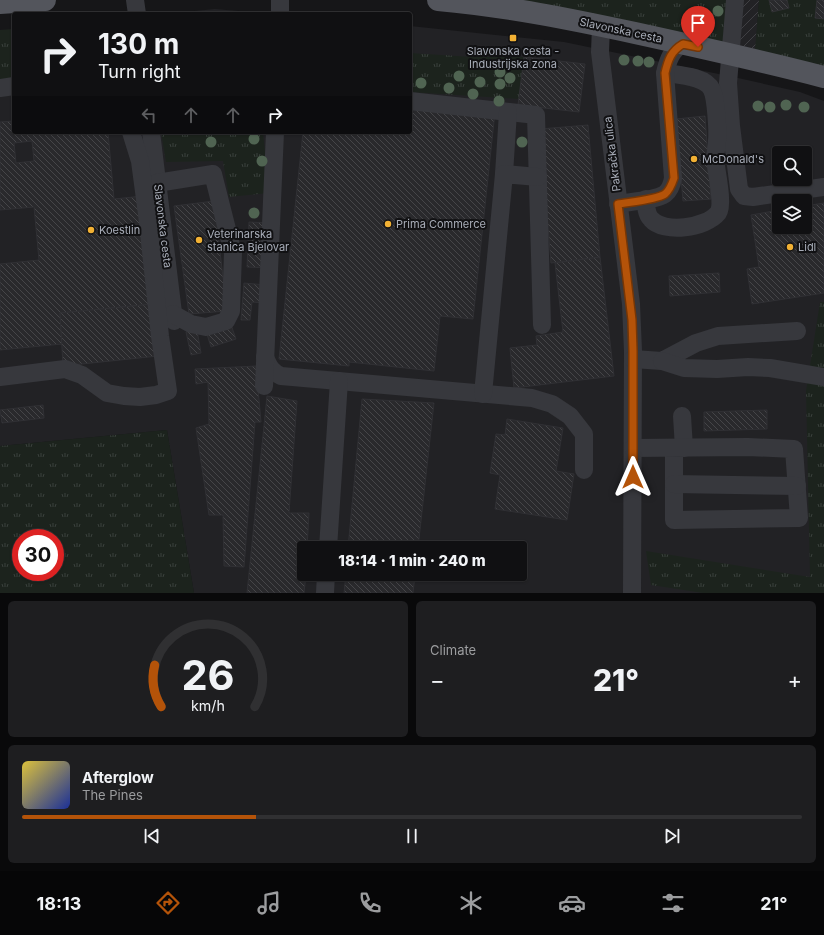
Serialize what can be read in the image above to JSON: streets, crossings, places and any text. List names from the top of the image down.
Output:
{
  "streets": {
    "main road": ["Slavonska cesta"],
    "street": ["Pakračka ulica"]
  },
  "crossings": [
    ["Slavonska cesta", "Pakračka ulica"]
  ],
  "places": {
    "transit": ["Slavonska cesta - Industrijska zona"],
    "other": [
      "McDonald's",
      "Prima Commerce",
      "Koestlin",
      "Veterinarska stanica Bjelovar",
      "Lidl"
    ]
  },
  "page": {
    "turn": ["130 m", "Turn right"],
    "limit": "30",
    "trip": "18:14 · 1 min · 240 m",
    "tile": "Climate",
    "heat": ["−", "21°", "+"],
    "song": ["Afterglow", "The Pines"],
    "tabs": ["18:13", "21°"],
    "gauge": ["26", "km/h"]
  }
}
